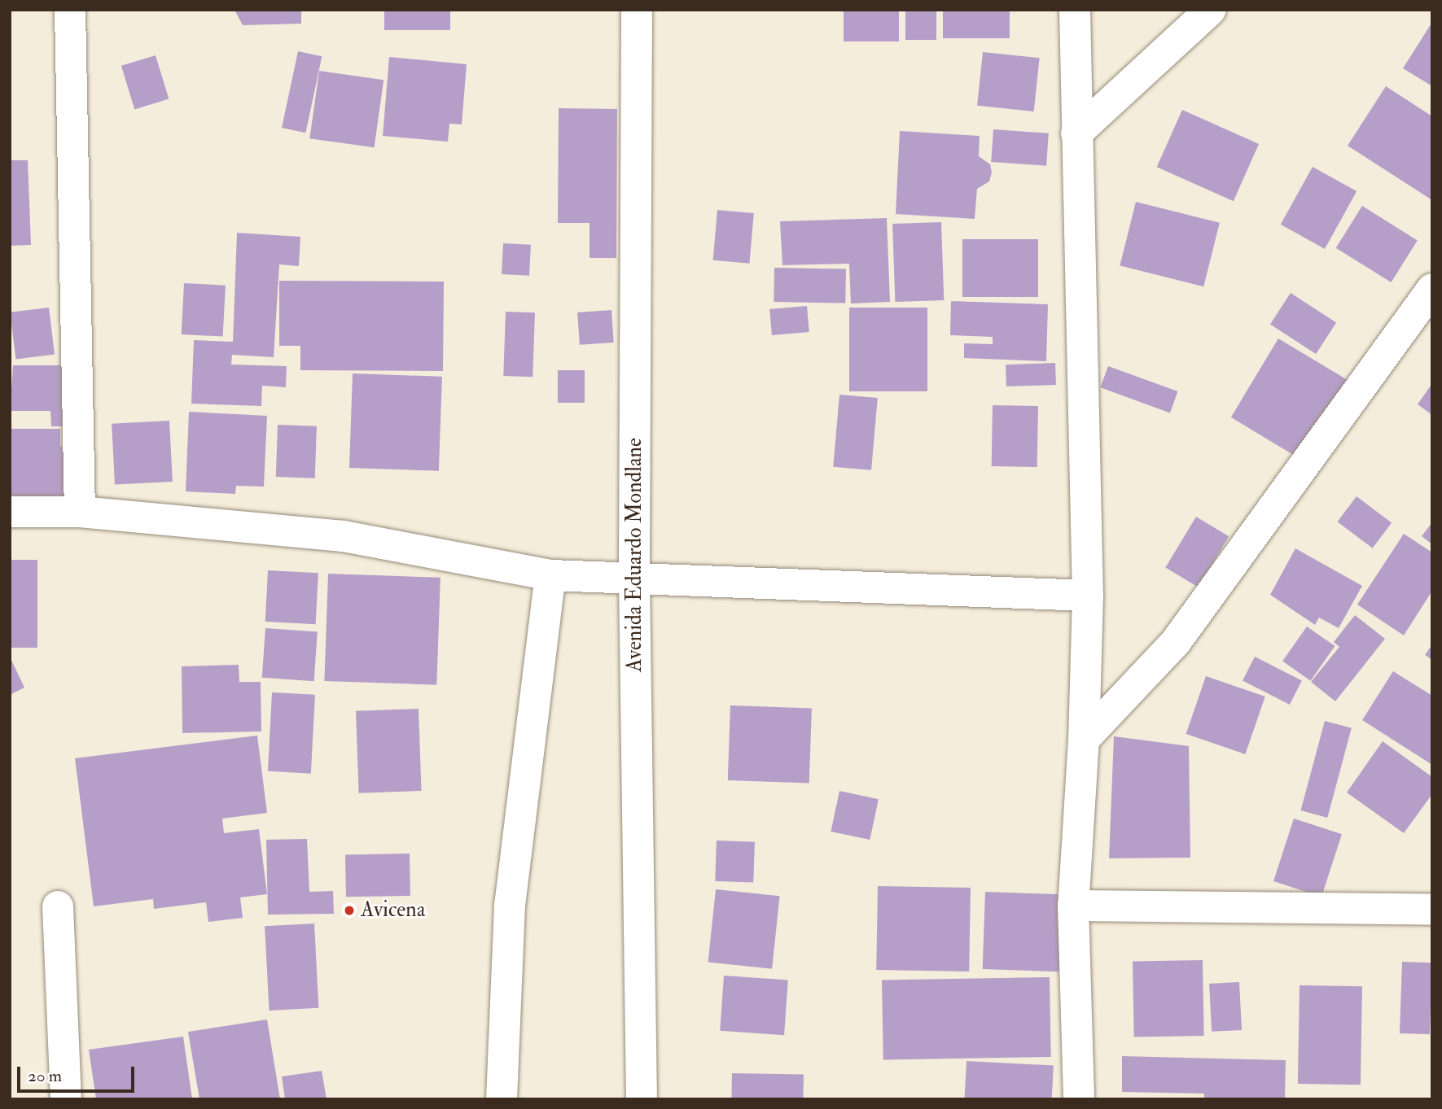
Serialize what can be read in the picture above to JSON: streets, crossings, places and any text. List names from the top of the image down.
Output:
{
  "streets": {
    "street": ["Avenida Eduardo Mondlane"]
  },
  "places": ["Avicena"],
  "scale_bar": "20 m"
}
